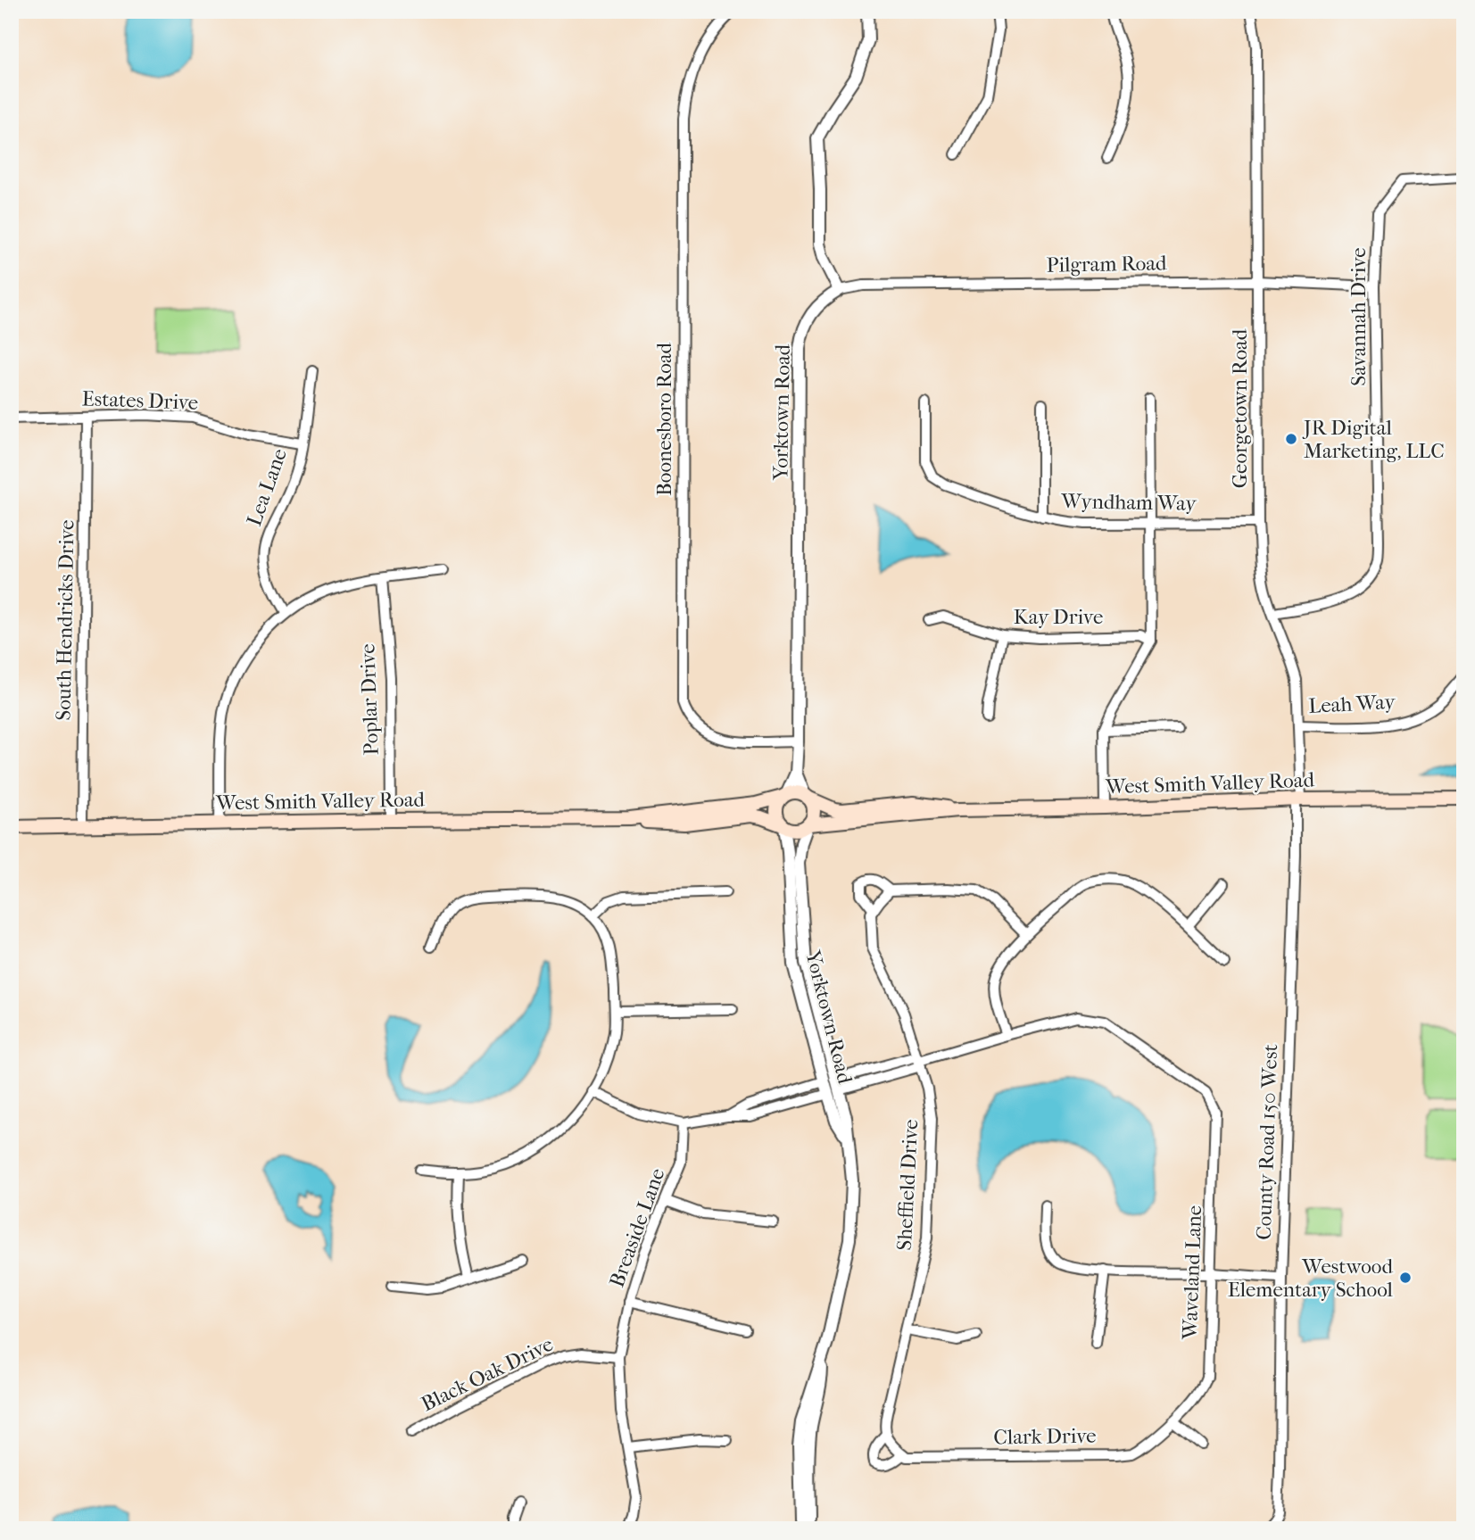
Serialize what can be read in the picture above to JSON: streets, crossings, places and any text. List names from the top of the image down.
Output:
{
  "streets": {
    "main road": ["West Smith Valley Road"],
    "street": [
      "Pilgram Road",
      "Savannah Drive",
      "Estates Drive",
      "Georgetown Road",
      "Yorktown Road",
      "Boonesboro Road",
      "Lea Lane",
      "Wyndham Way",
      "Kay Drive",
      "South Hendricks Drive",
      "Poplar Drive",
      "Leah Way",
      "County Road 150 West",
      "Sheffield Drive",
      "Breaside Lane",
      "Waveland Lane",
      "Black Oak Drive",
      "Clark Drive"
    ]
  },
  "crossings": [
    ["Pilgram Road", "Savannah Drive"],
    ["Pilgram Road", "Georgetown Road"],
    ["Pilgram Road", "Yorktown Road"],
    ["Savannah Drive", "Georgetown Road"],
    ["Estates Drive", "Lea Lane"],
    ["Estates Drive", "South Hendricks Drive"],
    ["Georgetown Road", "Wyndham Way"],
    ["Georgetown Road", "Leah Way"],
    ["Georgetown Road", "West Smith Valley Road"],
    ["Georgetown Road", "County Road 150 West"],
    ["Yorktown Road", "Boonesboro Road"],
    ["Yorktown Road", "West Smith Valley Road"],
    ["South Hendricks Drive", "West Smith Valley Road"],
    ["Poplar Drive", "West Smith Valley Road"],
    ["West Smith Valley Road", "County Road 150 West"],
    ["Sheffield Drive", "Clark Drive"],
    ["Breaside Lane", "Black Oak Drive"],
    ["Waveland Lane", "Clark Drive"]
  ],
  "places": ["JR Digital Marketing, LLC", "Westwood Elementary School"]
}
